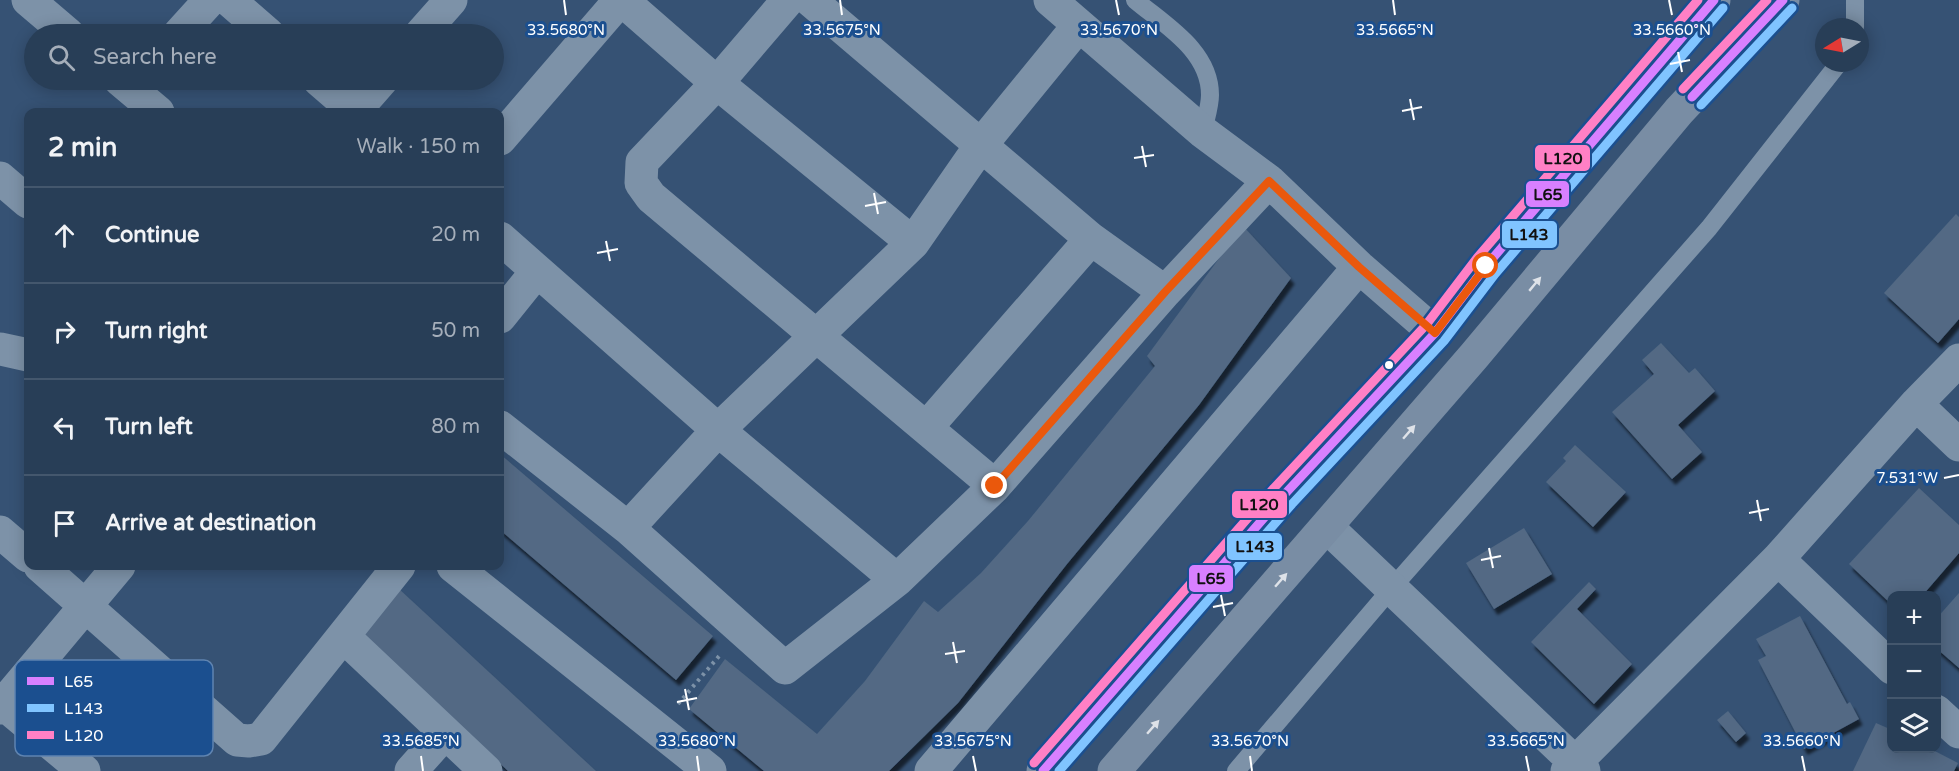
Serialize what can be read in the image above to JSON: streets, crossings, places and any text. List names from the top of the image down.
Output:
{
  "lines": ["transit line L65", "transit line L120", "transit line L143"],
  "legend": ["L65", "L143", "L120"],
  "north": "left",
  "page": {
    "search": "Search here",
    "heading": ["2 min", "Walk · 150 m"],
    "list": [
      ["Continue", "20 m"],
      ["Turn right", "50 m"],
      ["Turn left", "80 m"],
      "Arrive at destination"
    ],
    "map_buttons": ["+", "−"]
  },
  "coordinates": [
    "33.5660°N",
    "33.5680°N",
    "33.5675°N",
    "33.5670°N",
    "33.5665°N",
    "7.531°W",
    "33.5685°N"
  ]
}
